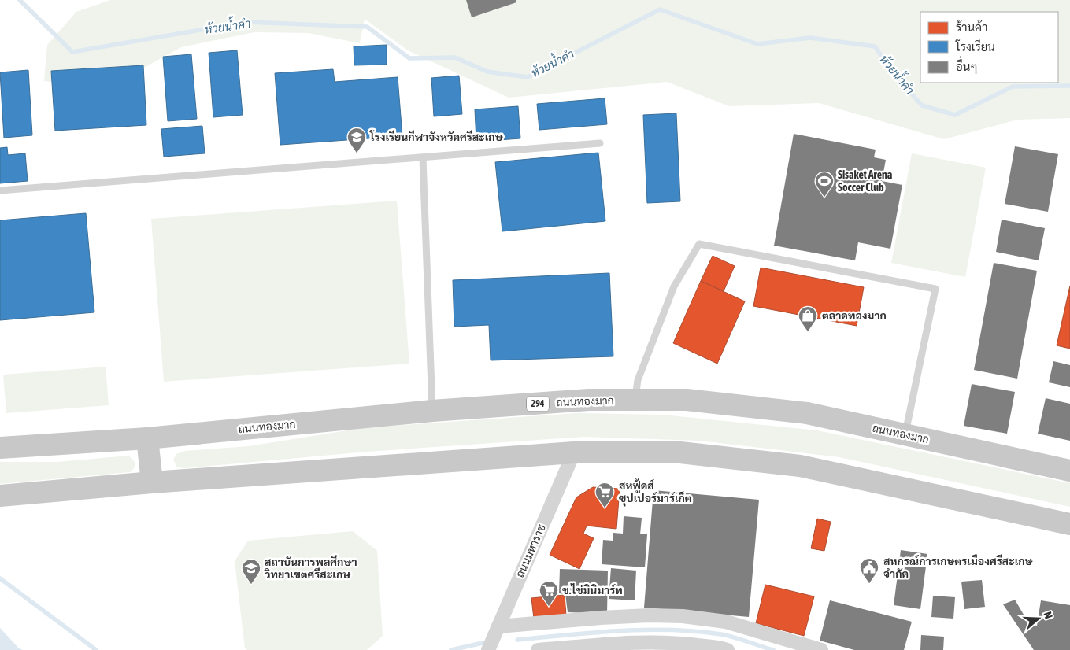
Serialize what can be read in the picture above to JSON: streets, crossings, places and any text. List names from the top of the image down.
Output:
{
  "streets": {
    "main road": ["ถนนทองมาก", "294"],
    "street": ["ถนนมหาราช"]
  },
  "water": ["ห้วยน้ำคำ"],
  "places": {
    "school or university": ["โรงเรียนกีฬาจังหวัดศรีสะเกษ", "สถาบันการพลศึกษา วิทยาเขตศรีสะเกษ"],
    "sports": ["Sisaket Arena Soccer Club"],
    "shop": ["ตลาดทองมาก"],
    "supermarket": ["สหฟู้ดส์ ซุปเปอร์มาร์เก็ต", "ข.ไข่มินิมาร์ท"],
    "public building": ["สหกรณ์การเกษตรเมืองศรีสะเกษ จำกัด"]
  },
  "legend": ["ร้านค้า", "โรงเรียน", "อื่นๆ"],
  "north": "right"
}
